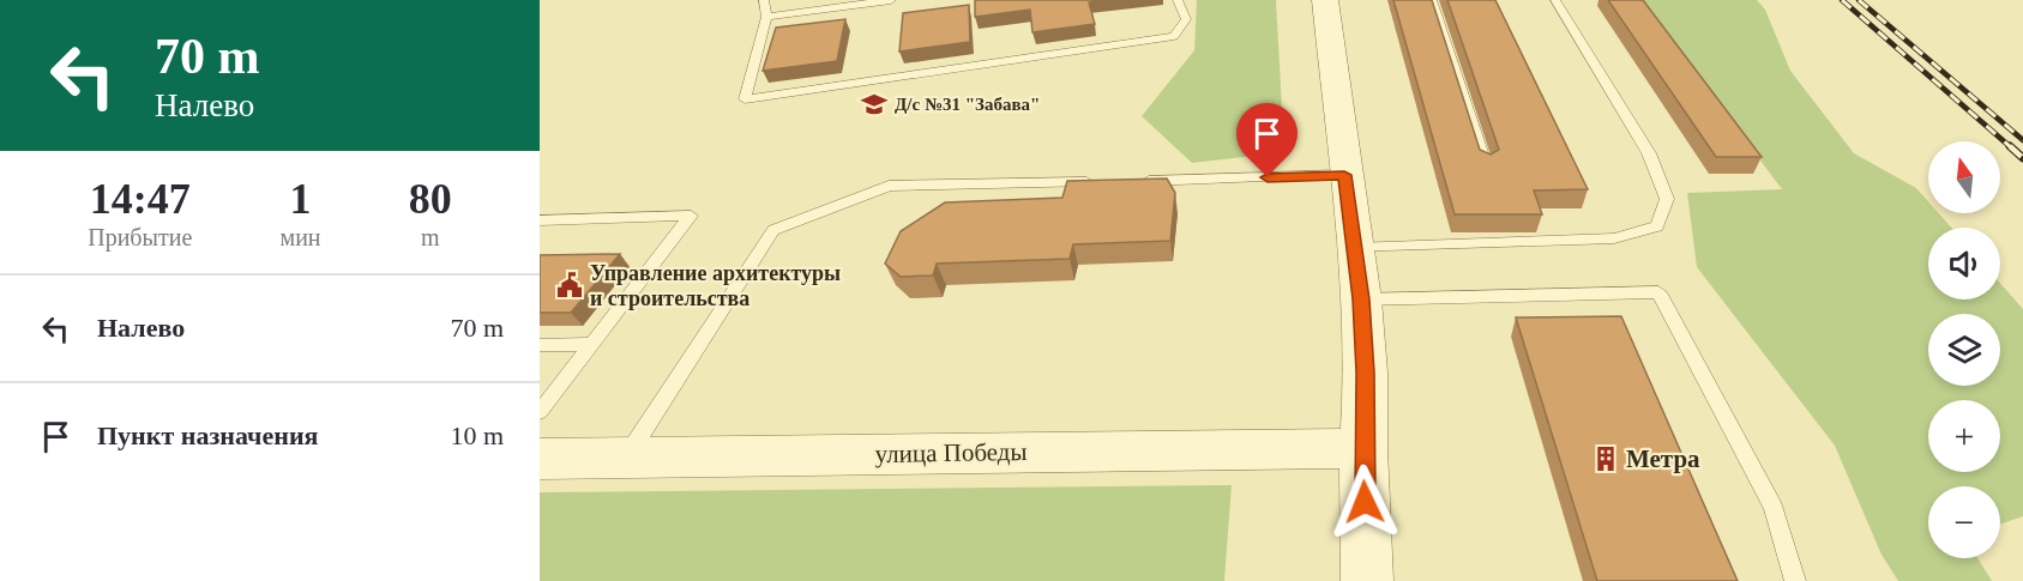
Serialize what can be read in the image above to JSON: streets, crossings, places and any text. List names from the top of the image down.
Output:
{
  "streets": {
    "street": ["улица Победы"]
  },
  "places": {
    "school or university": ["Д/с №31 \"Забава\""],
    "public building": ["Управление архитектуры и строительства"],
    "building": ["Метра"]
  },
  "north": "top",
  "page": {
    "turn": ["70 m", "Налево"],
    "map_buttons": ["+", "−"],
    "eta": [
      "14:47",
      "Прибытие",
      "1",
      "мин",
      "80",
      "m"
    ],
    "list": [
      {
        "name": "Налево",
        "value": "70 m"
      },
      {
        "name": "Пункт назначения",
        "value": "10 m"
      }
    ]
  }
}
